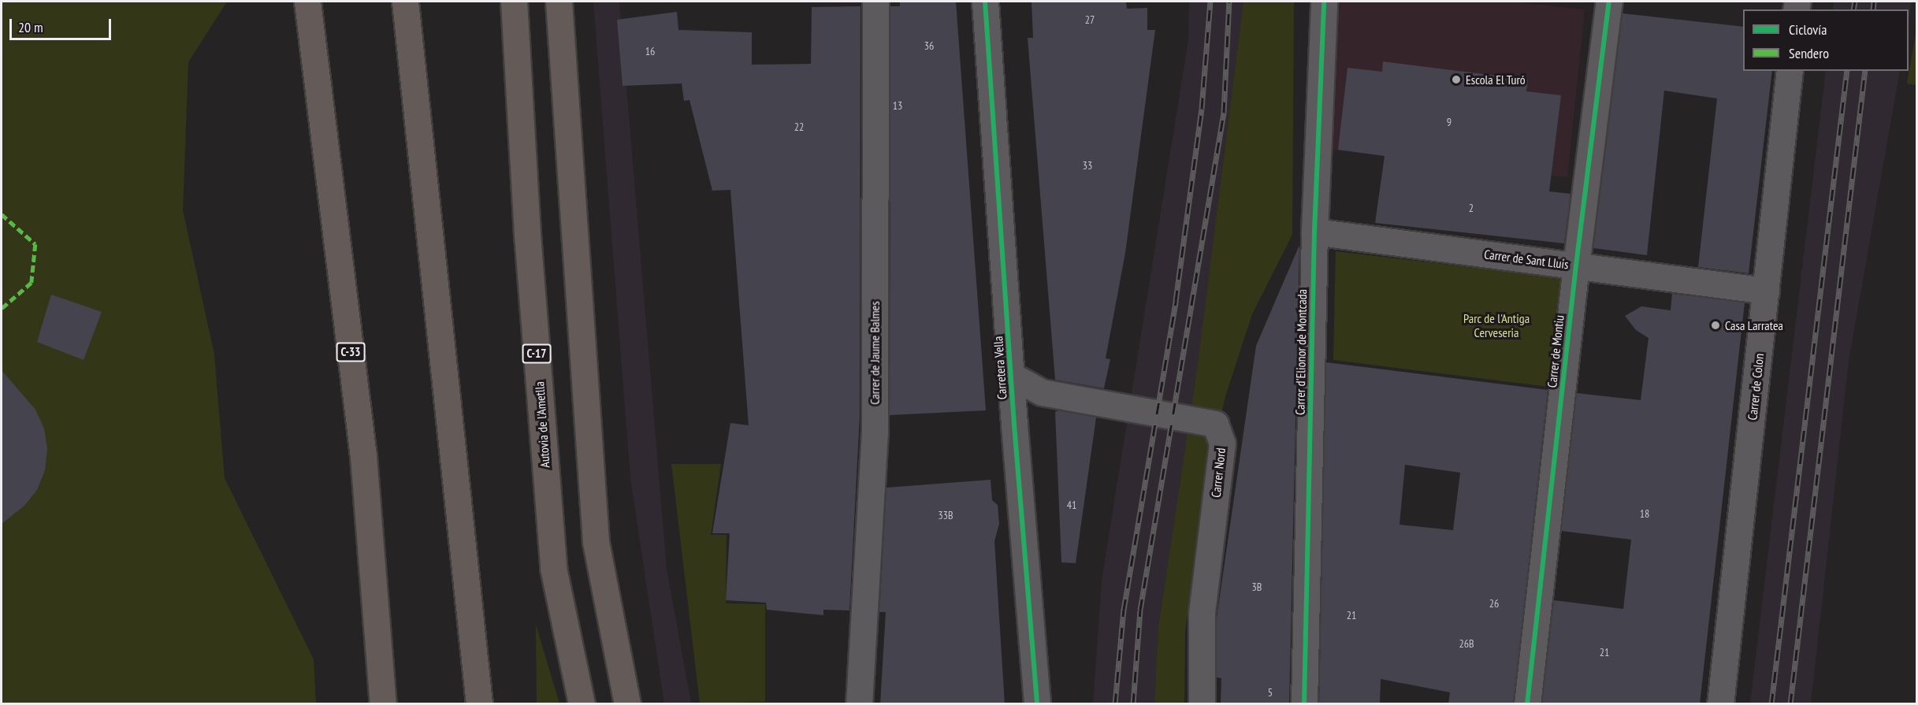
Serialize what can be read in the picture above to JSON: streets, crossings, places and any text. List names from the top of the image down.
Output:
{
  "streets": {
    "highway": ["C-33", "C-17", "Autovia de l'Ametlla"],
    "street": [
      "Carrer de Sant Lluis",
      "Carrer de Montiu",
      "Carrer d'Elionor de Montcada",
      "Carrer de Jaume Balmes",
      "Carretera Vella",
      "Carrer de Colon",
      "Carrer Nord"
    ]
  },
  "crossings": [
    ["Carrer de Sant Lluis", "Carrer de Montiu"],
    ["Carrer de Sant Lluis", "Carrer d'Elionor de Montcada"],
    ["Carrer de Sant Lluis", "Carrer de Colon"],
    ["Carretera Vella", "Carrer Nord"]
  ],
  "parks": ["Parc de l'Antiga Cerveseria"],
  "places": ["Escola El Turó", "Casa Larratea"],
  "house_numbers": [
    "27",
    "36",
    "16",
    "13",
    "9",
    "22",
    "33",
    "2",
    "41",
    "18",
    "33B",
    "3B",
    "26",
    "21",
    "26B",
    "21",
    "5"
  ],
  "legend": ["Ciclovía", "Sendero"],
  "scale_bar": "20 m"
}
